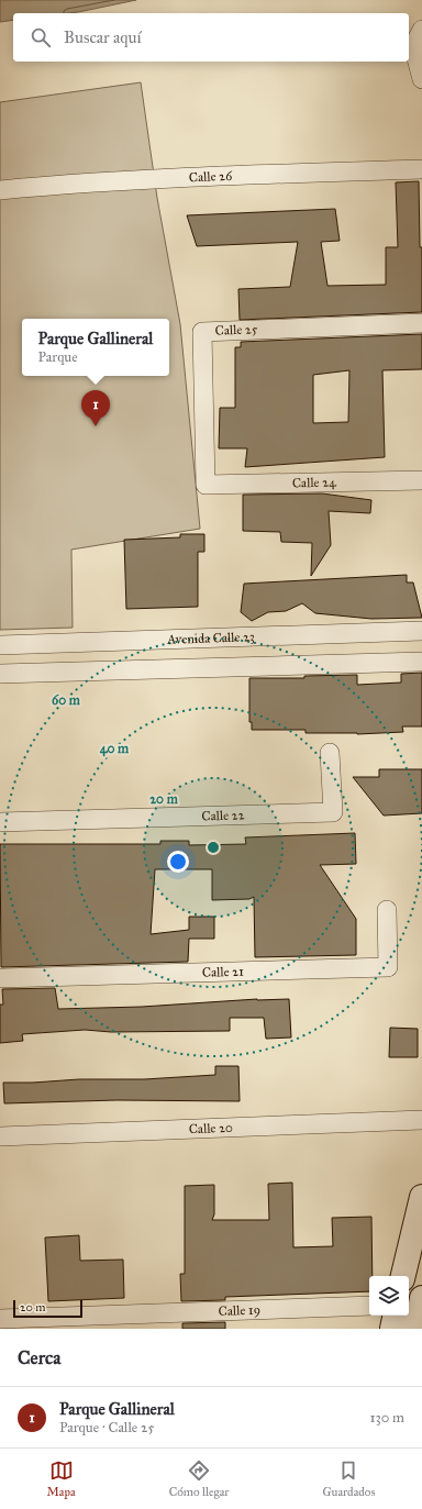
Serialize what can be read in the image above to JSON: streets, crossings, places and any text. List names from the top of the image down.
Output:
{
  "streets": {
    "street": [
      "Calle 26",
      "Calle 25",
      "Calle 24",
      "Avenida Calle 23",
      "Calle 22",
      "Calle 21",
      "Calle 20",
      "Calle 19"
    ]
  },
  "crossings": [
    ["Calle 25", "Calle 24"]
  ],
  "scale_bar": "20 m",
  "page": {
    "search": "Buscar aquí",
    "popup": ["Parque Gallineral", "Parque"],
    "pins": "1",
    "scale": "20 m",
    "heading": "Cerca",
    "list": [
      {
        "mark": "1",
        "name": "Parque Gallineral",
        "note": "Parque · Calle 25",
        "value": "130 m"
      }
    ],
    "nav": ["Mapa", "Cómo llegar", "Guardados"]
  },
  "rings": ["60 m", "40 m", "20 m"]
}
